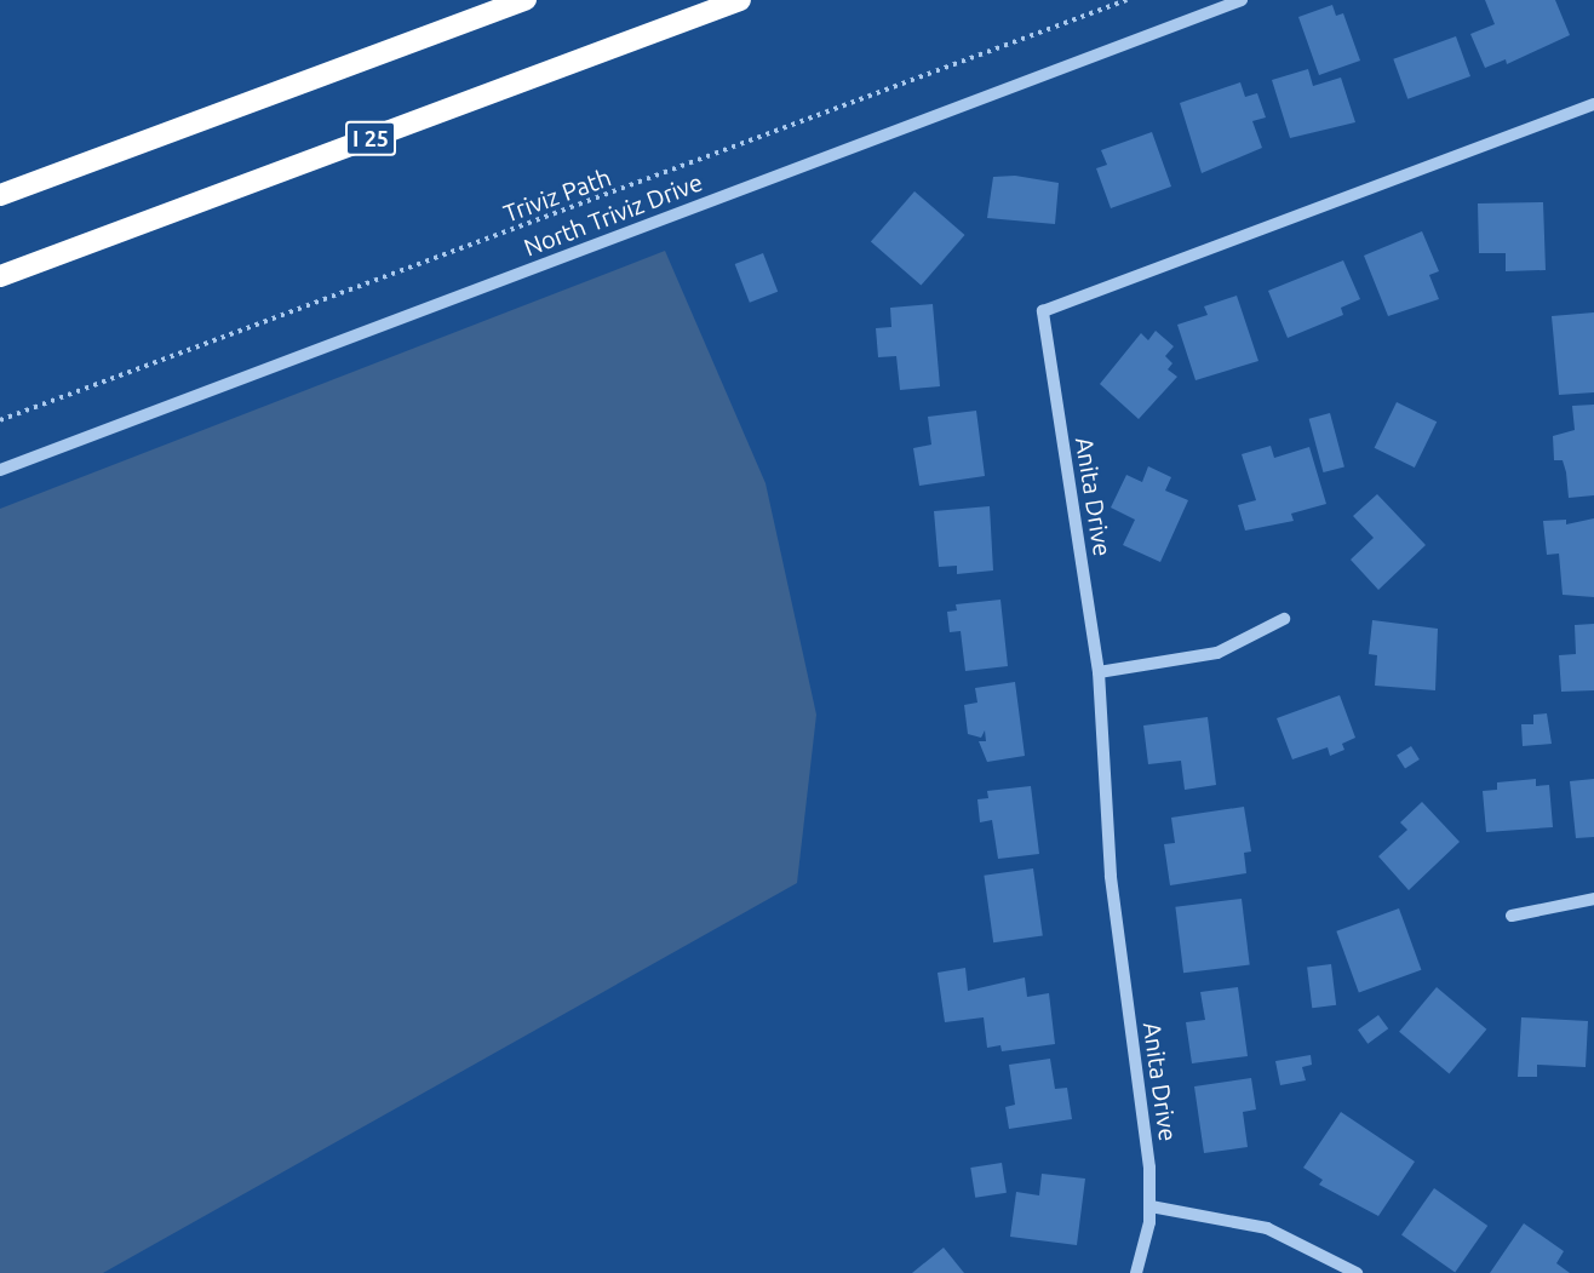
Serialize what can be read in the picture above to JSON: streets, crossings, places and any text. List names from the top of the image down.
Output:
{
  "streets": {
    "highway": ["I 25"],
    "street": ["North Triviz Drive", "Anita Drive"],
    "path": ["Triviz Path"]
  }
}
